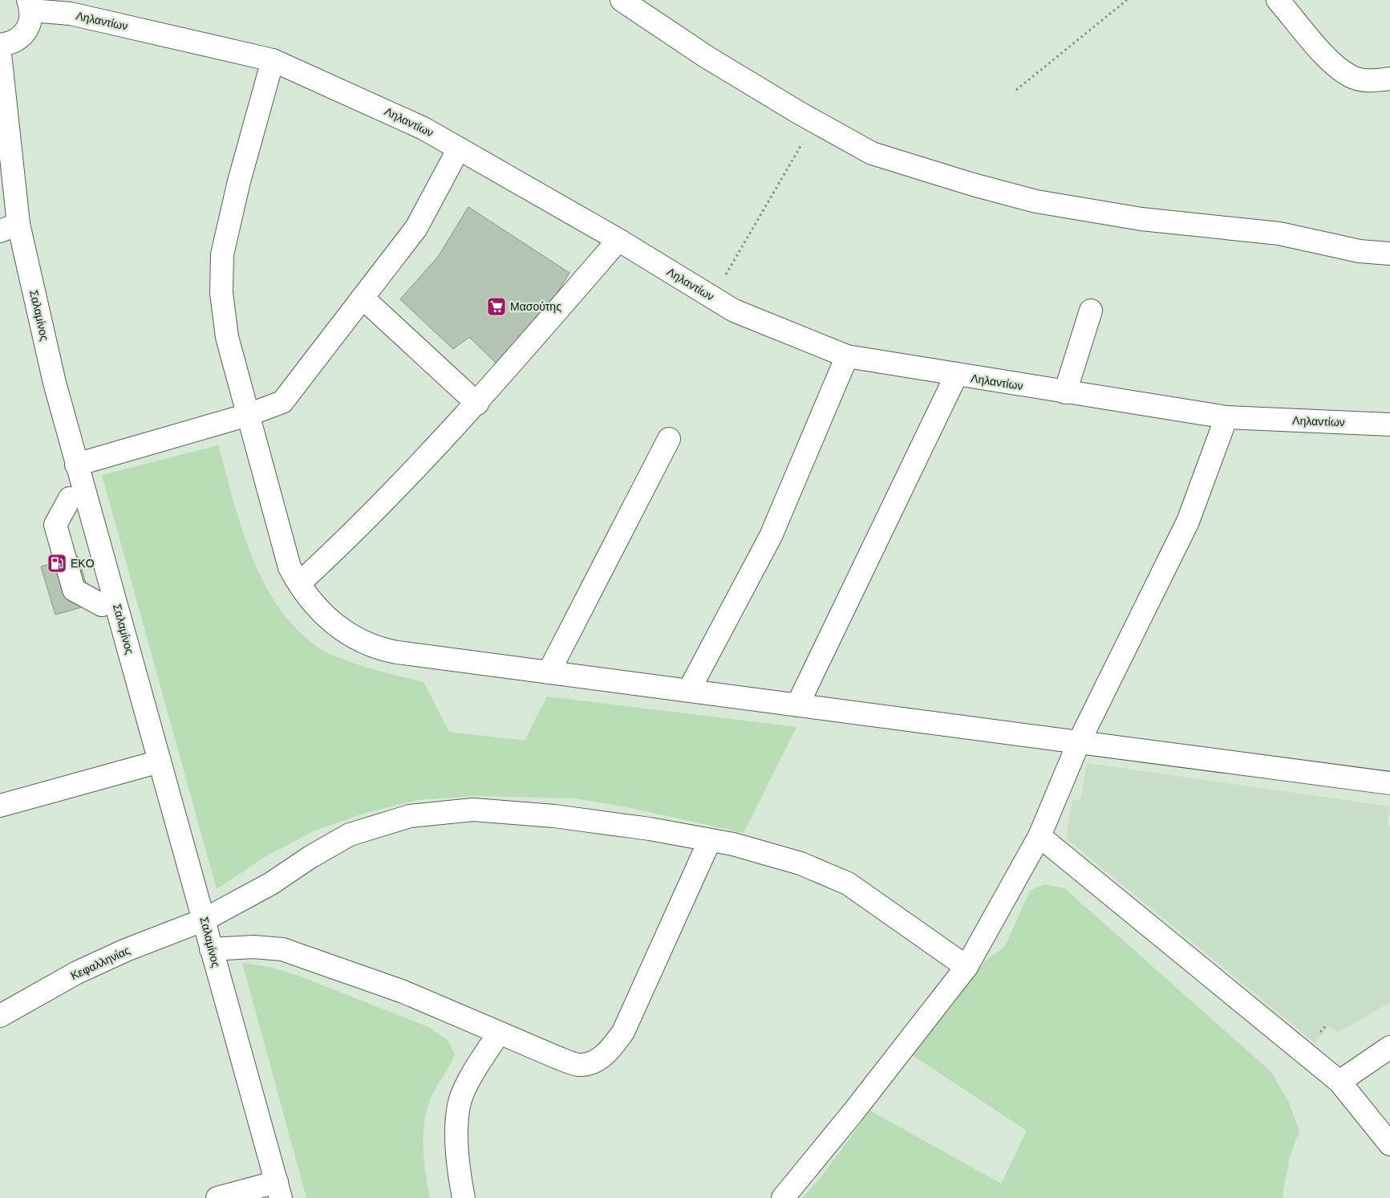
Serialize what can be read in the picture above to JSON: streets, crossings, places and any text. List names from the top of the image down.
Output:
{
  "streets": {
    "street": ["Ληλαντίων", "Σαλαμίνος", "Κεφαλληνίας"]
  },
  "crossings": [
    ["Σαλαμίνος", "Κεφαλληνίας"]
  ],
  "places": {
    "supermarket": ["Μασούτης"],
    "fuel station": ["EKO"]
  }
}
